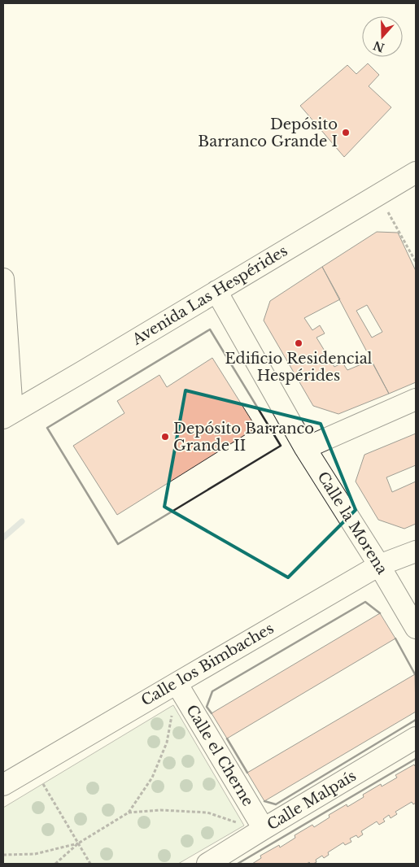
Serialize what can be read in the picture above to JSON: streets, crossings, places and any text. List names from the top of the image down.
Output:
{
  "streets": {
    "street": [
      "Avenida Las Hespérides",
      "Calle la Morena",
      "Calle los Bimbaches",
      "Calle el Cherne",
      "Calle Malpaís"
    ]
  },
  "crossings": [
    ["Avenida Las Hespérides", "Calle la Morena"],
    ["Calle la Morena", "Calle los Bimbaches"],
    ["Calle los Bimbaches", "Calle el Cherne"],
    ["Calle el Cherne", "Calle Malpaís"]
  ],
  "places": ["Depósito Barranco Grande I", "Edificio Residencial Hespérides", "Depósito Barranco Grande II"],
  "north": "bottom"
}
